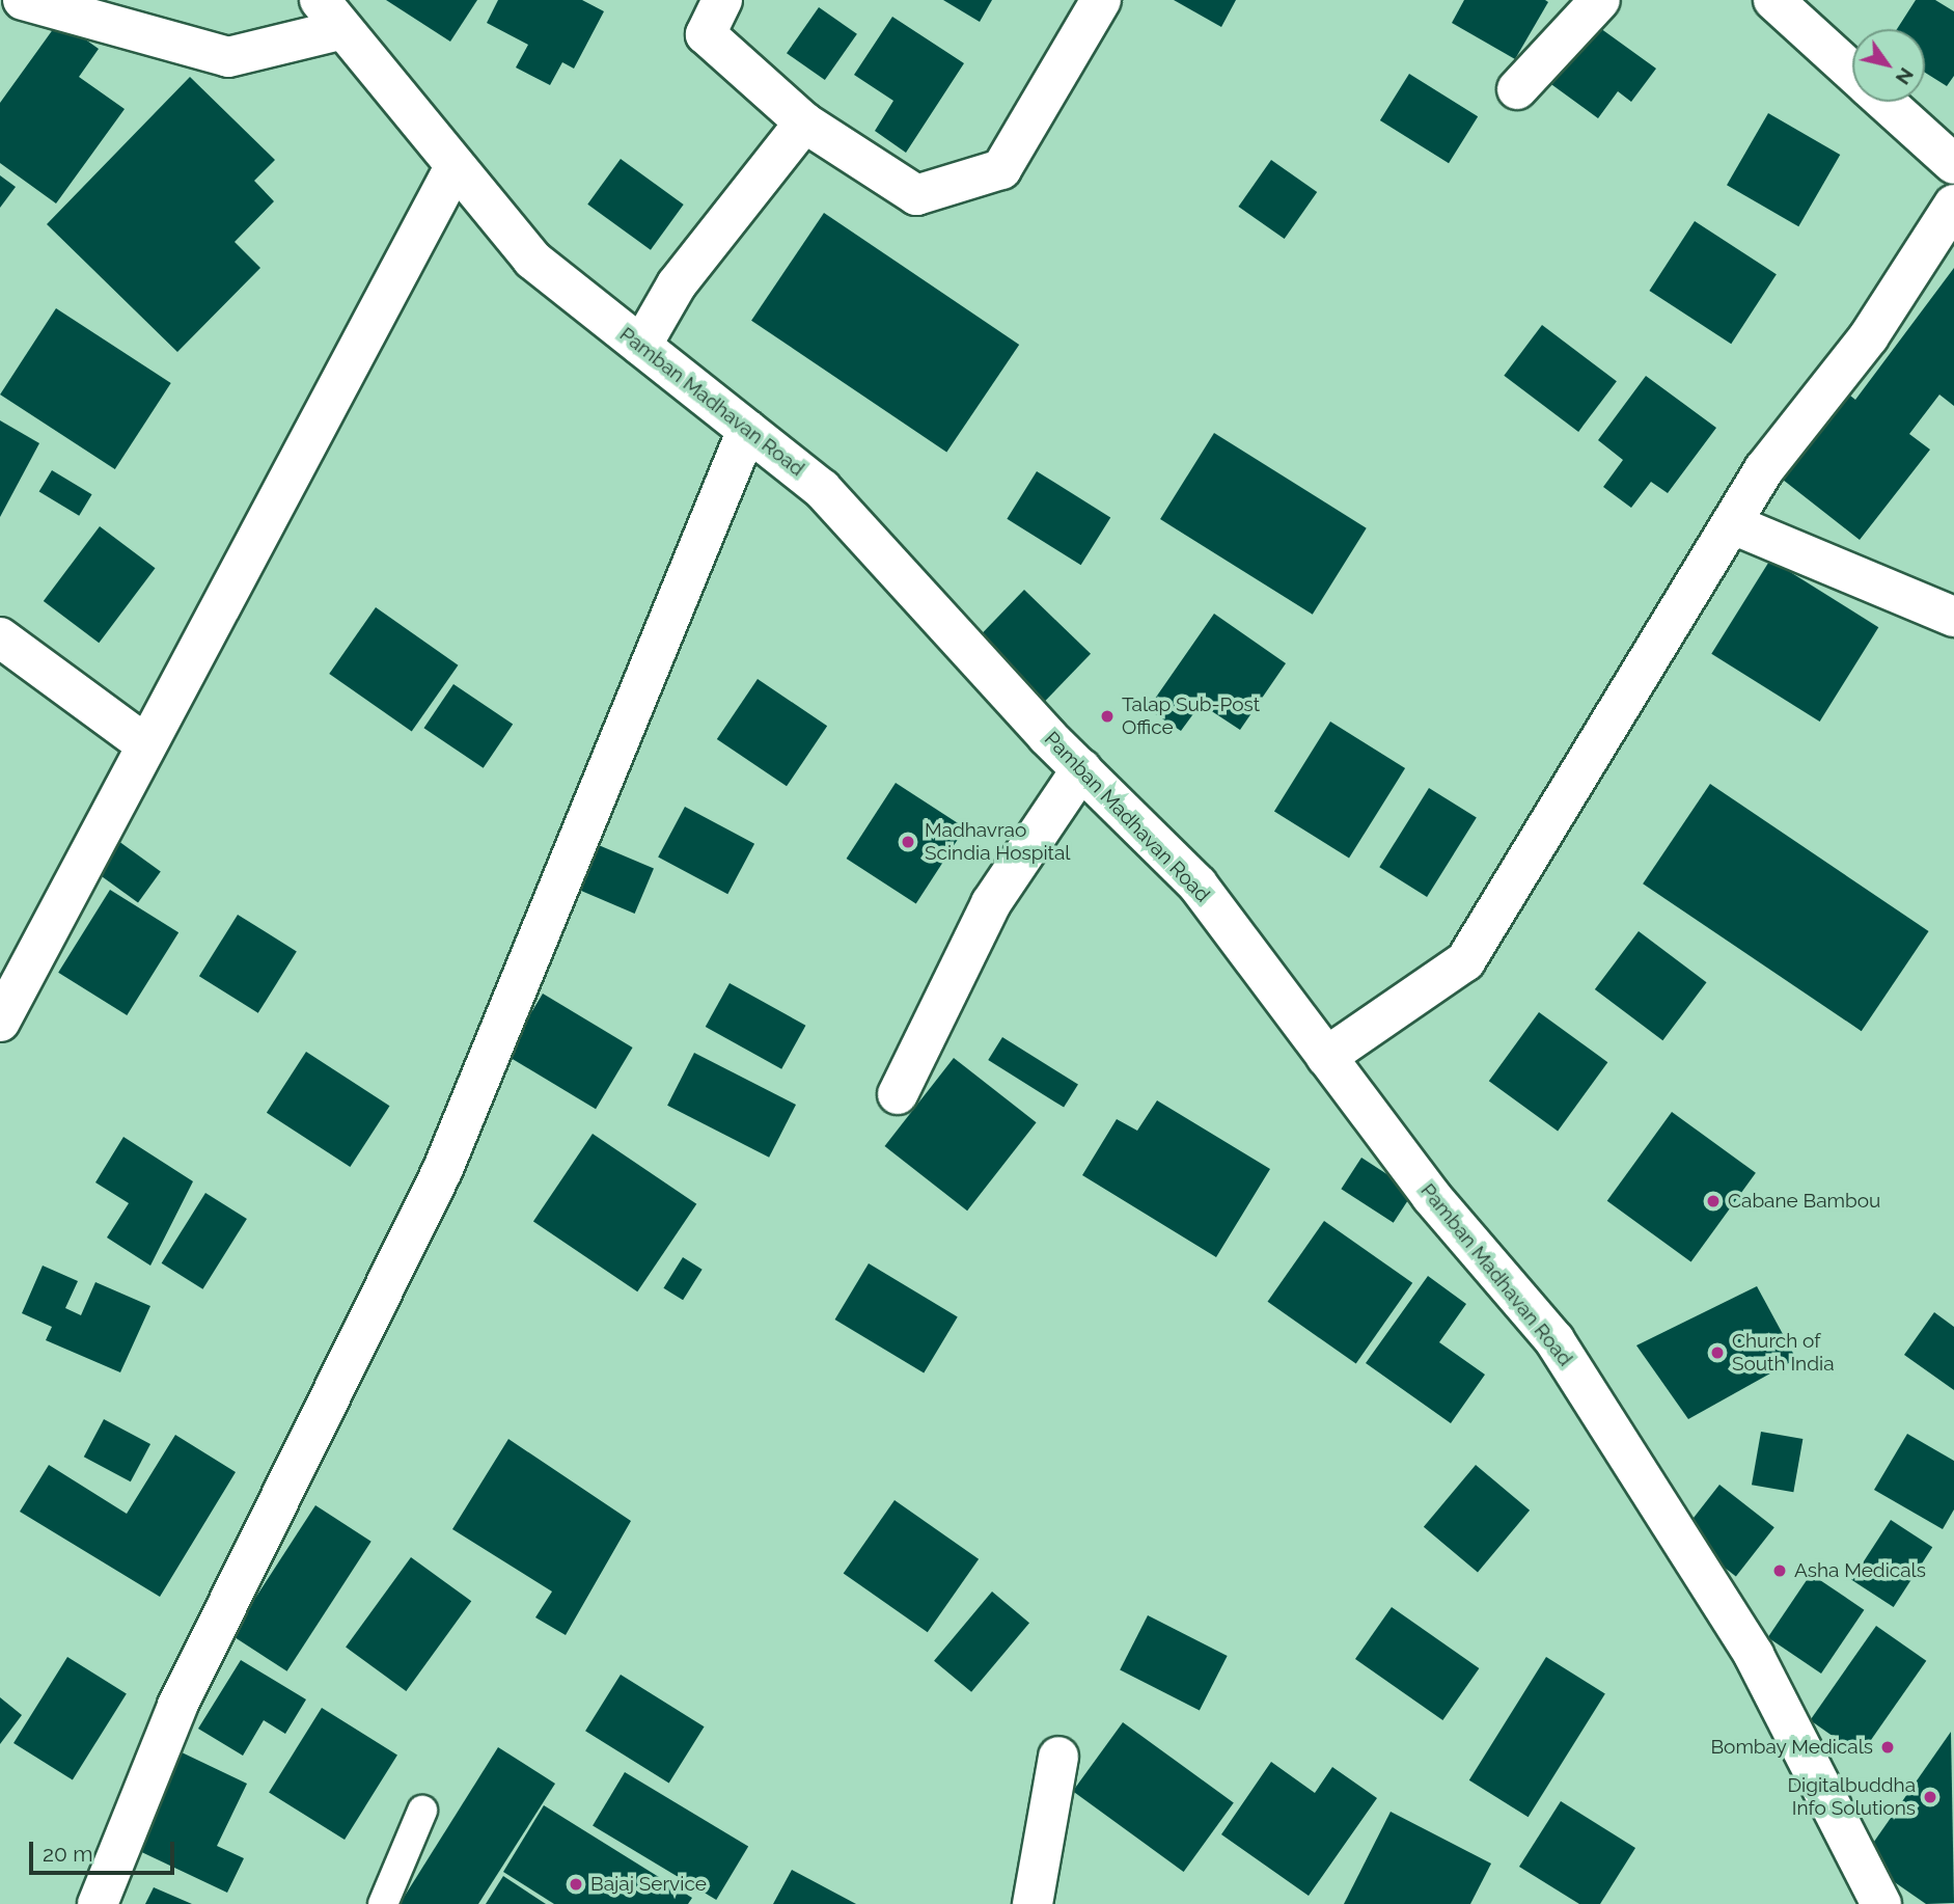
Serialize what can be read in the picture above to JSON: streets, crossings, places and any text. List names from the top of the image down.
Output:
{
  "streets": {
    "street": ["Pamban Madhavan Road"]
  },
  "places": [
    "Talap Sub-Post Office",
    "Madhavrao Scindia Hospital",
    "Cabane Bambou",
    "Church of South India",
    "Asha Medicals",
    "Bombay Medicals",
    "Digitalbuddha Info Solutions",
    "Bajaj Service"
  ],
  "scale_bar": "20 m",
  "north": "bottom right"
}
